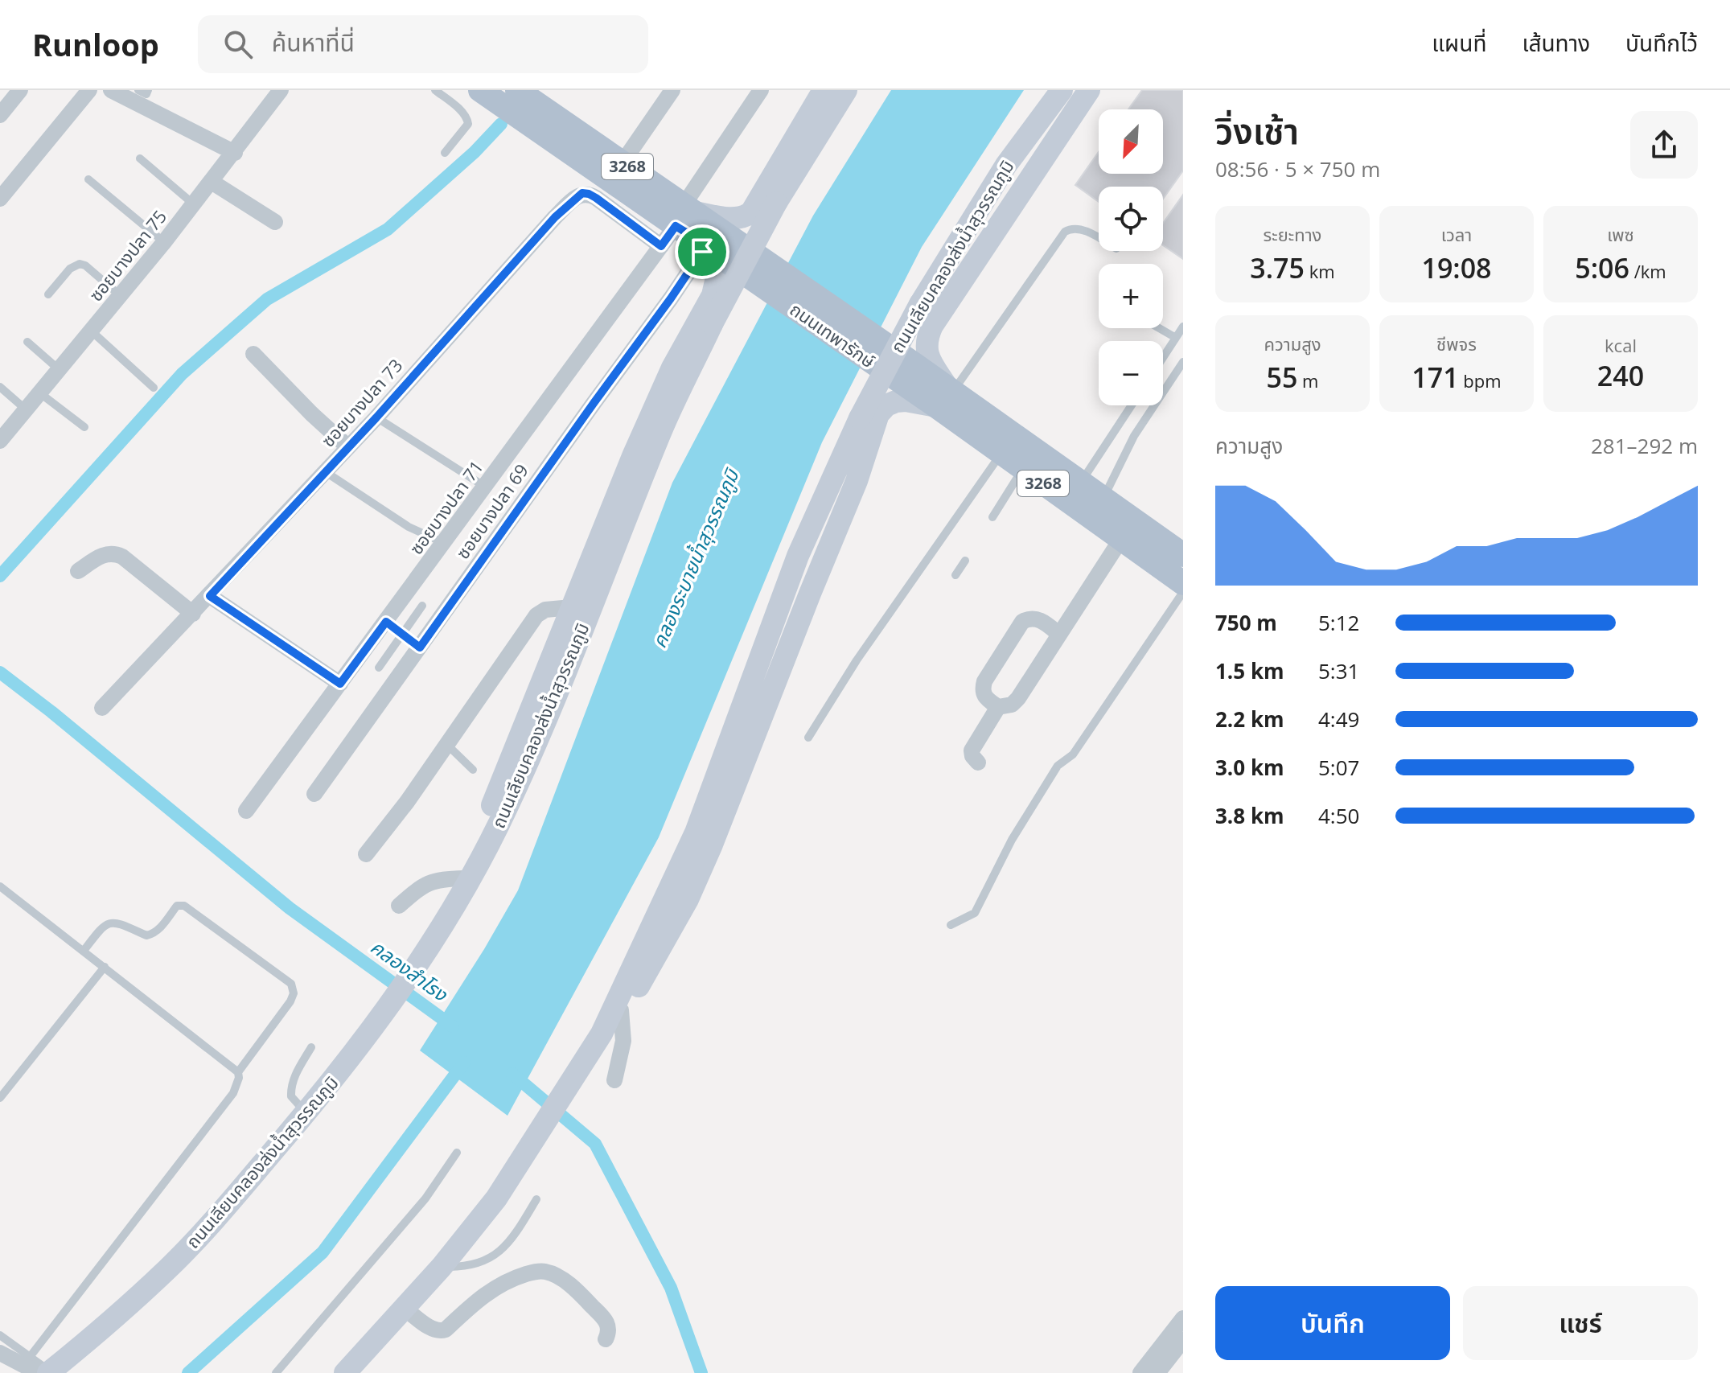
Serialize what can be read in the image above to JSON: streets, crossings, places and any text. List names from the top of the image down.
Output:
{
  "streets": {
    "main road": ["3268", "ถนนเลียบคลองส่งน้ำสุวรรณภูมิ", "ถนนเทพารักษ์"],
    "street": [
      "ซอยบางปลา 75",
      "ซอยบางปลา 73",
      "ซอยบางปลา 71",
      "ซอยบางปลา 69"
    ]
  },
  "crossings": [
    ["ถนนเทพารักษ์", "ซอยบางปลา 71"],
    ["ซอยบางปลา 73", "ซอยบางปลา 71"]
  ],
  "water": ["คลองระบายน้ำสุวรรณภูมิ", "คลองสำโรง"],
  "north": "bottom left",
  "page": {
    "header": "Runloop",
    "search": "ค้นหาที่นี่",
    "nav": ["แผนที่", "เส้นทาง", "บันทึกไว้"],
    "heading": ["วิ่งเช้า", "08:56 · 5 × 750 m"],
    "map_buttons": ["+", "−"],
    "stats": [
      ["ระยะทาง", "3.75 km"],
      ["เวลา", "19:08"],
      ["เพซ", "5:06 /km"],
      ["ความสูง", "55 m"],
      ["ชีพจร", "171 bpm"],
      ["kcal", "240"]
    ],
    "chart": ["ความสูง", "281–292 m"],
    "list": [
      {
        "name": "750 m",
        "note": "5:12"
      },
      {
        "name": "1.5 km",
        "note": "5:31"
      },
      {
        "name": "2.2 km",
        "note": "4:49"
      },
      {
        "name": "3.0 km",
        "note": "5:07"
      },
      {
        "name": "3.8 km",
        "note": "4:50"
      }
    ],
    "buttons": ["บันทึก", "แชร์"]
  }
}
